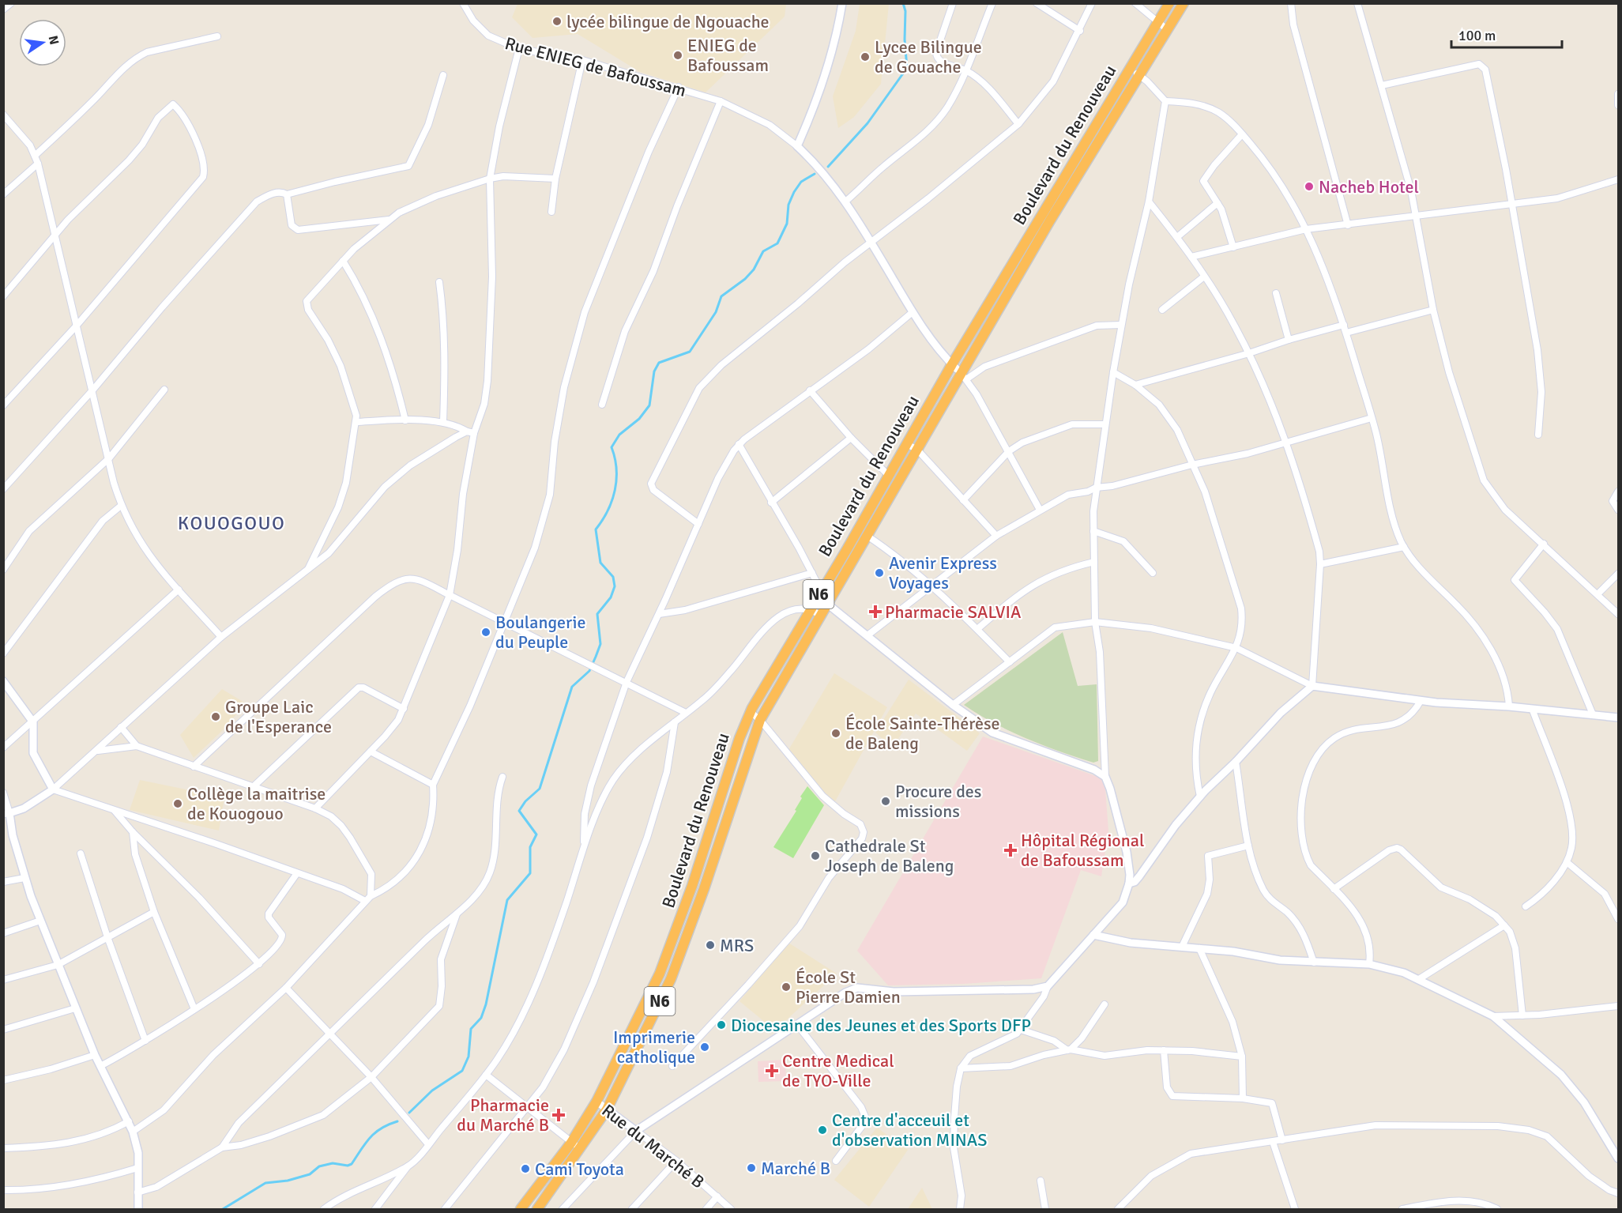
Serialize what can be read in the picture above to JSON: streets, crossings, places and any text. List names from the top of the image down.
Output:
{
  "streets": {
    "highway": ["Boulevard du Renouveau", "N6"],
    "street": ["Rue ENIEG de Bafoussam", "Rue du Marché B"]
  },
  "crossings": [
    ["Rue ENIEG de Bafoussam", "Boulevard du Renouveau"],
    ["Boulevard du Renouveau", "N6"],
    ["Boulevard du Renouveau", "Rue du Marché B"],
    ["N6", "Rue du Marché B"]
  ],
  "districts": ["KOUOGOUO"],
  "places": {
    "other": [
      "lycée bilingue de Ngouache",
      "ENIEG de Bafoussam",
      "Lycee Bilingue de Gouache",
      "Nacheb Hotel",
      "Avenir Express Voyages",
      "Boulangerie du Peuple",
      "Groupe Laic de l'Esperance",
      "École Sainte-Thérèse de Baleng",
      "Procure des missions",
      "Collège la maitrise de Kouogouo",
      "Cathedrale St Joseph de Baleng",
      "MRS",
      "École St Pierre Damien",
      "Diocesaine des Jeunes et des Sports DFP",
      "Imprimerie catholique",
      "Centre d'acceuil et d'observation MINAS",
      "Marché B",
      "Cami Toyota"
    ],
    "health": [
      "Pharmacie SALVIA",
      "Hôpital Régional de Bafoussam",
      "Centre Medical de TYO-Ville",
      "Pharmacie du Marché B"
    ]
  },
  "scale_bar": "100 m",
  "north": "right"
}
